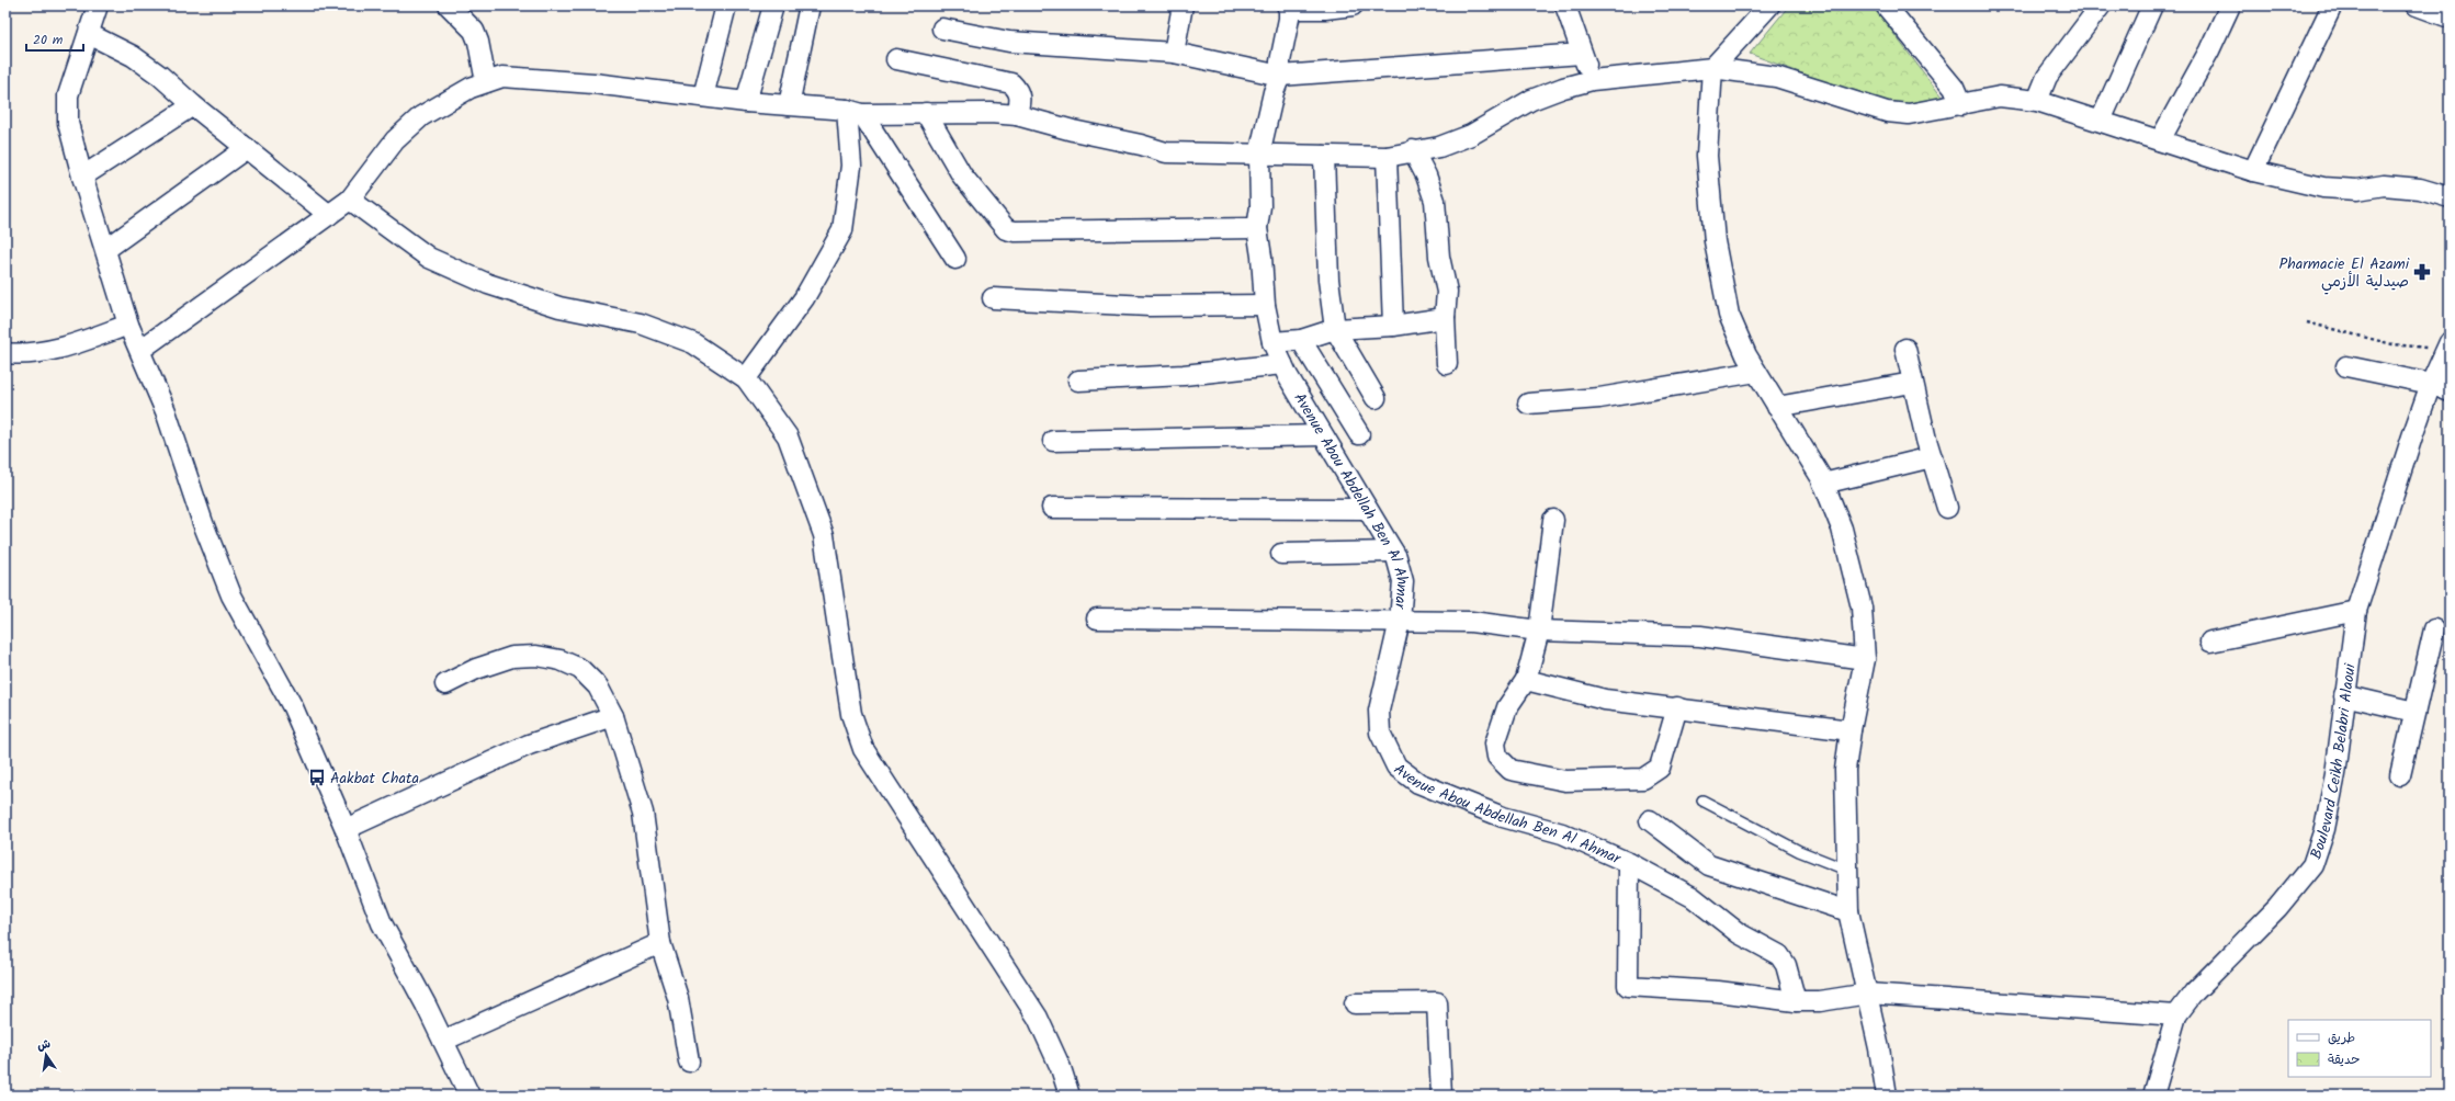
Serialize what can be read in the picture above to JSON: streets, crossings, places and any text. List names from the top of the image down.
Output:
{
  "streets": {
    "street": ["Avenue Abou Abdellah Ben Al Ahmar", "Boulevard Ceikh Belabri Alaoui"]
  },
  "places": {
    "pharmacy": ["Pharmacie El Azami صيدلية الأزمي"],
    "bus stop": ["Aakbat Chata"]
  },
  "legend": ["طريق", "حديقة"],
  "scale_bar": "20 m",
  "north": "top"
}
